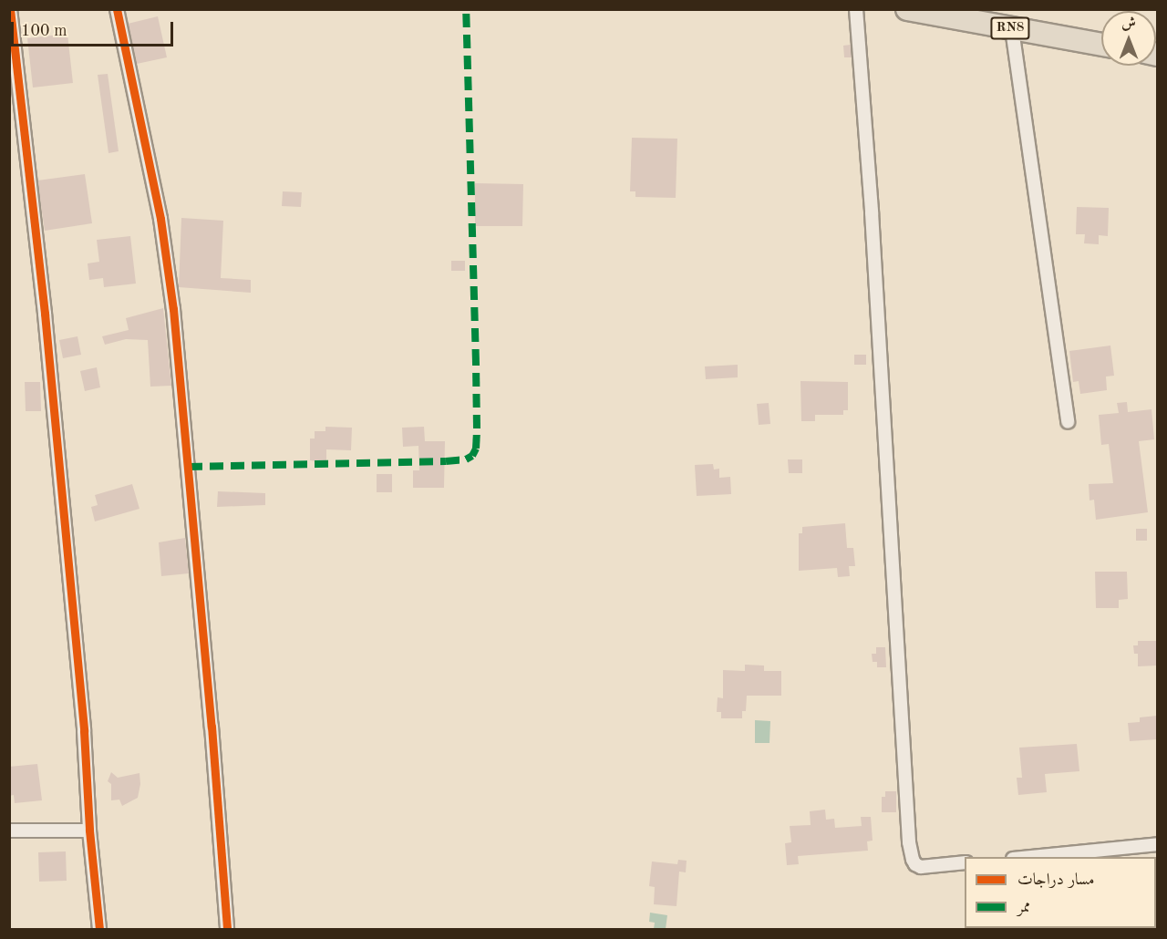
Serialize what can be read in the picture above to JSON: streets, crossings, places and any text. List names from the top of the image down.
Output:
{
  "streets": {
    "highway": ["RN8"]
  },
  "legend": ["مسار دراجات", "ممر"],
  "scale_bar": "100 m",
  "north": "top"
}
